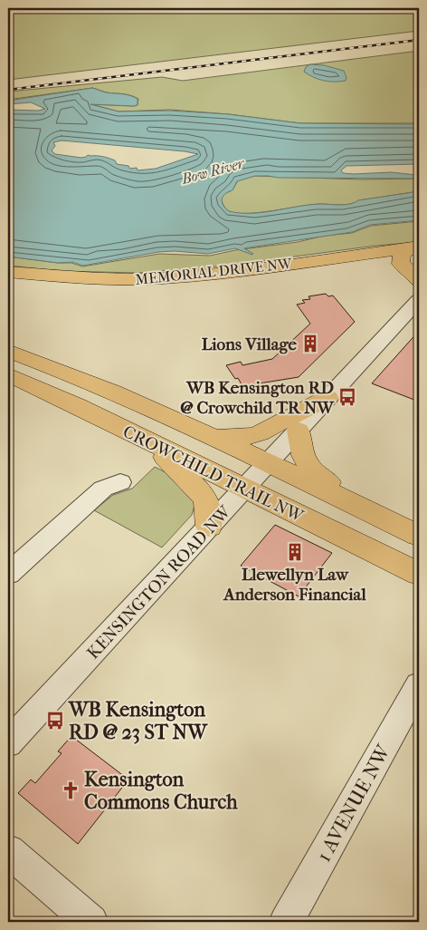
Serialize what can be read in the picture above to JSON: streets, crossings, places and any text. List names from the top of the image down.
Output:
{
  "streets": {
    "main road": ["MEMORIAL DRIVE NW", "CROWCHILD TRAIL NW"],
    "street": ["KENSINGTON ROAD NW", "1 AVENUE NW"]
  },
  "crossings": [
    ["CROWCHILD TRAIL NW", "KENSINGTON ROAD NW"]
  ],
  "water": ["Bow River"],
  "places": {
    "building": ["Lions Village", "Llewellyn Law Anderson Financial"],
    "bus stop": ["WB Kensington RD @ Crowchild TR NW", "WB Kensington RD @ 23 ST NW"],
    "church": ["Kensington Commons Church"]
  }
}
